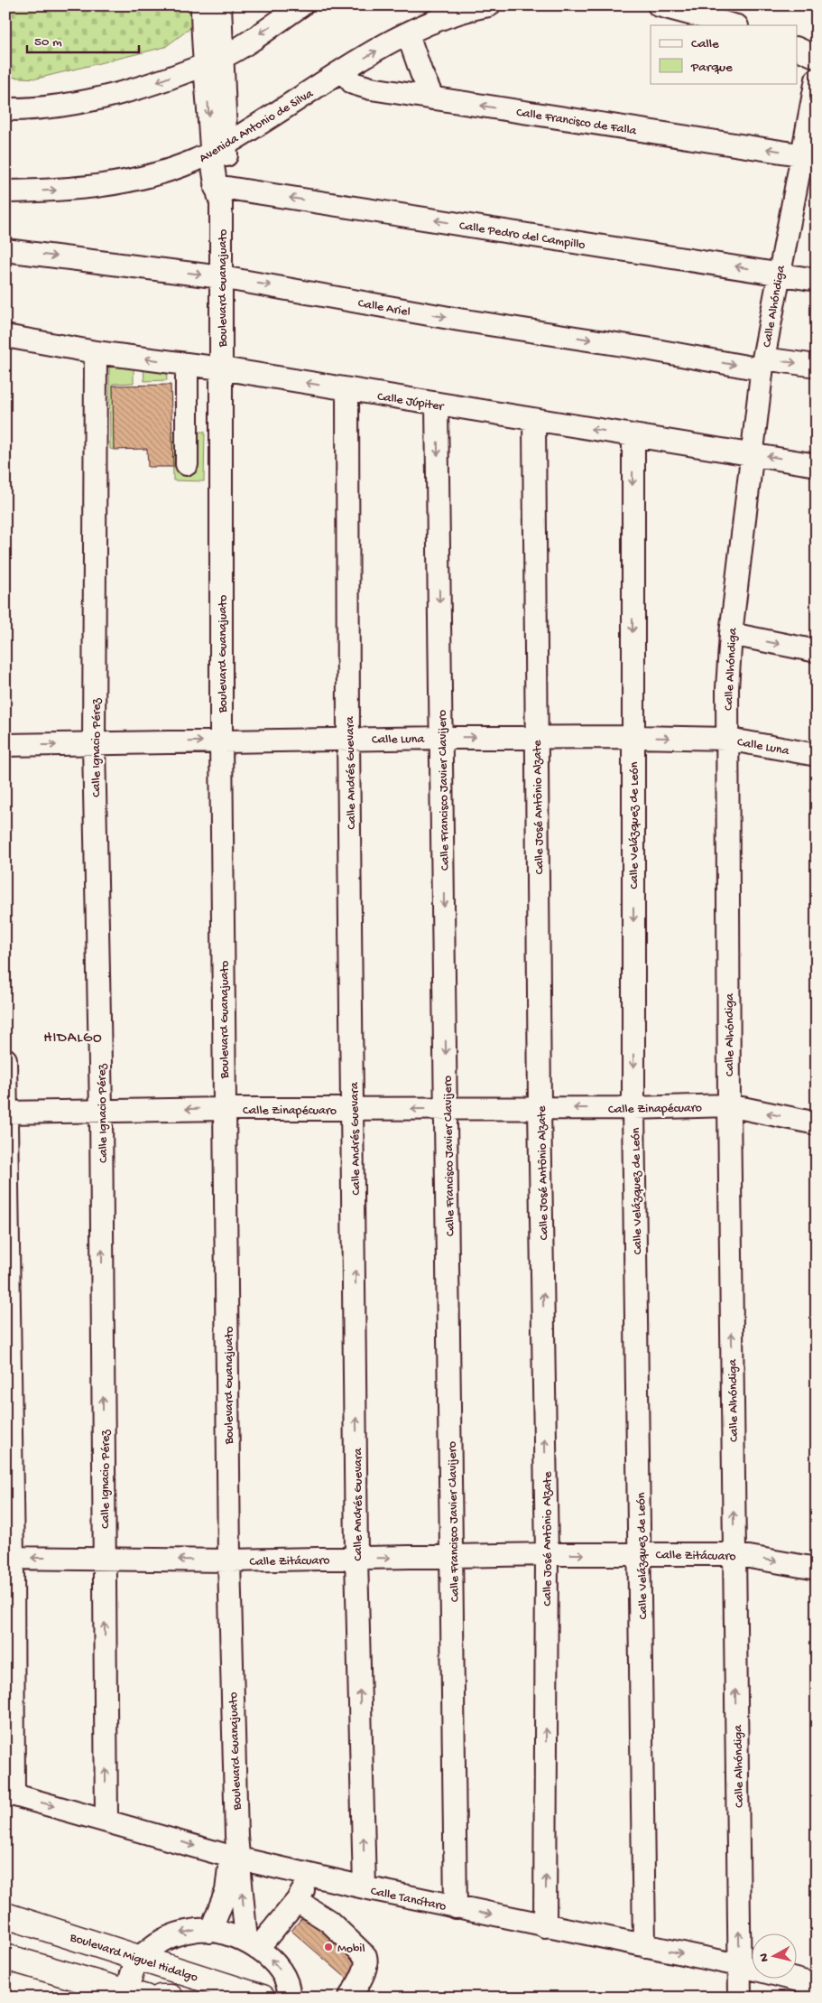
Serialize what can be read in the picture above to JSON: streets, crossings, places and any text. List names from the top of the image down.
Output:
{
  "streets": {
    "main road": ["Boulevard Miguel Hidalgo"],
    "street": [
      "Calle Francisco de Falla",
      "Avenida Antonio de Silva",
      "Calle Pedro del Campillo",
      "Boulevard Guanajuato",
      "Calle Ariel",
      "Calle Alhóndiga",
      "Calle Júpiter",
      "Calle Luna",
      "Calle Ignacio Pérez",
      "Calle Andrés Guevara",
      "Calle Francisco Javier Clavijero",
      "Calle José Antônio Alzate",
      "Calle Velázquez de León",
      "Calle Zinapécuaro",
      "Calle Zitácuaro",
      "Calle Tancítaro"
    ]
  },
  "crossings": [
    ["Calle Francisco de Falla", "Avenida Antonio de Silva"],
    ["Calle Francisco de Falla", "Calle Alhóndiga"],
    ["Avenida Antonio de Silva", "Boulevard Guanajuato"],
    ["Calle Pedro del Campillo", "Boulevard Guanajuato"],
    ["Calle Pedro del Campillo", "Calle Alhóndiga"],
    ["Boulevard Guanajuato", "Calle Ariel"],
    ["Boulevard Guanajuato", "Calle Júpiter"],
    ["Boulevard Guanajuato", "Calle Luna"],
    ["Boulevard Guanajuato", "Calle Zinapécuaro"],
    ["Boulevard Guanajuato", "Calle Zitácuaro"],
    ["Boulevard Guanajuato", "Calle Tancítaro"],
    ["Calle Ariel", "Calle Alhóndiga"],
    ["Calle Alhóndiga", "Calle Júpiter"],
    ["Calle Alhóndiga", "Calle Luna"],
    ["Calle Alhóndiga", "Calle Zinapécuaro"],
    ["Calle Alhóndiga", "Calle Zitácuaro"],
    ["Calle Alhóndiga", "Calle Tancítaro"],
    ["Calle Júpiter", "Calle Ignacio Pérez"],
    ["Calle Júpiter", "Calle Andrés Guevara"],
    ["Calle Júpiter", "Calle Francisco Javier Clavijero"],
    ["Calle Júpiter", "Calle José Antônio Alzate"],
    ["Calle Júpiter", "Calle Velázquez de León"],
    ["Calle Luna", "Calle Ignacio Pérez"],
    ["Calle Luna", "Calle Andrés Guevara"],
    ["Calle Luna", "Calle Francisco Javier Clavijero"],
    ["Calle Luna", "Calle José Antônio Alzate"],
    ["Calle Luna", "Calle Velázquez de León"],
    ["Calle Ignacio Pérez", "Calle Zinapécuaro"],
    ["Calle Ignacio Pérez", "Calle Zitácuaro"],
    ["Calle Ignacio Pérez", "Calle Tancítaro"],
    ["Calle Andrés Guevara", "Calle Zinapécuaro"],
    ["Calle Andrés Guevara", "Calle Zitácuaro"],
    ["Calle Andrés Guevara", "Calle Tancítaro"],
    ["Calle Francisco Javier Clavijero", "Calle Zinapécuaro"],
    ["Calle Francisco Javier Clavijero", "Calle Zitácuaro"],
    ["Calle Francisco Javier Clavijero", "Calle Tancítaro"],
    ["Calle José Antônio Alzate", "Calle Zinapécuaro"],
    ["Calle José Antônio Alzate", "Calle Zitácuaro"],
    ["Calle José Antônio Alzate", "Calle Tancítaro"],
    ["Calle Velázquez de León", "Calle Zinapécuaro"],
    ["Calle Velázquez de León", "Calle Zitácuaro"],
    ["Calle Velázquez de León", "Calle Tancítaro"]
  ],
  "one_way": [
    "Calle Francisco de Falla",
    "Calle Pedro del Campillo",
    "Calle Ariel",
    "Calle Alhóndiga",
    "Calle Júpiter",
    "Calle Luna",
    "Calle Andrés Guevara",
    "Calle Francisco Javier Clavijero",
    "Calle José Antônio Alzate",
    "Calle Velázquez de León",
    "Calle Zinapécuaro"
  ],
  "districts": ["HIDALGO"],
  "places": ["Mobil"],
  "legend": ["Calle", "Parque"],
  "scale_bar": "50 m",
  "north": "left"
}
